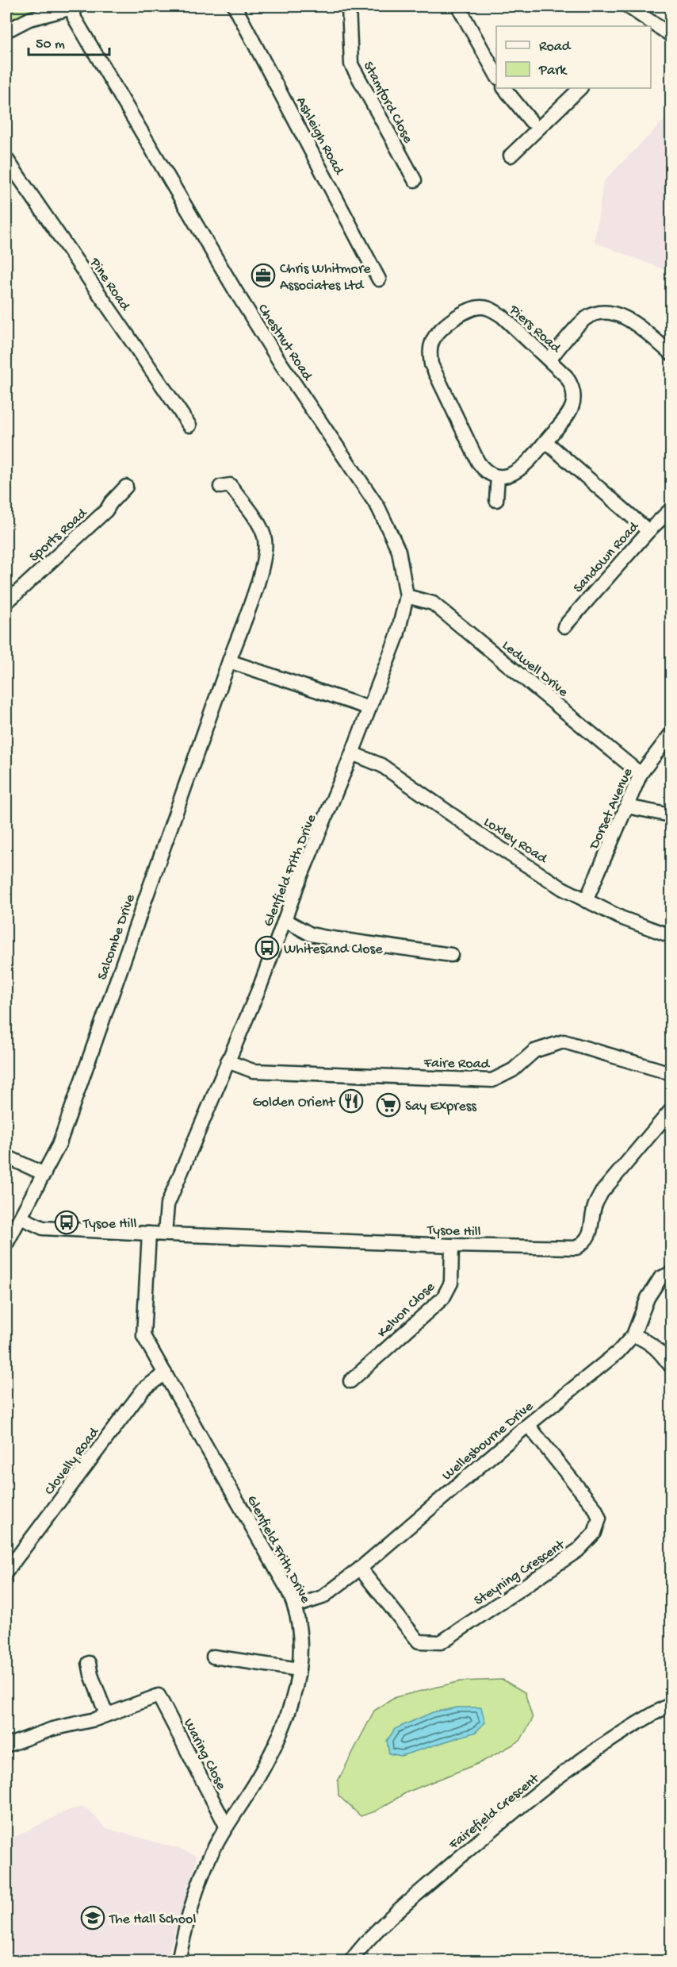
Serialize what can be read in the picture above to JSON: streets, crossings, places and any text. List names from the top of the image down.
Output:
{
  "streets": {
    "street": [
      "Stamford Close",
      "Ashleigh Road",
      "Pine Road",
      "Piers Road",
      "Chestnut Road",
      "Sports Road",
      "Sandown Road",
      "Ledwell Drive",
      "Dorset Avenue",
      "Loxley Road",
      "Glenfield Frith Drive",
      "Salcombe Drive",
      "Faire Road",
      "Tysoe Hill",
      "Kelvon Close",
      "Wellesbourne Drive",
      "Clovelly Road",
      "Steyning Crescent",
      "Waring Close",
      "Fairefield Crescent"
    ]
  },
  "crossings": [
    ["Chestnut Road", "Ledwell Drive"],
    ["Chestnut Road", "Glenfield Frith Drive"],
    ["Ledwell Drive", "Dorset Avenue"],
    ["Ledwell Drive", "Glenfield Frith Drive"],
    ["Dorset Avenue", "Loxley Road"],
    ["Loxley Road", "Glenfield Frith Drive"],
    ["Glenfield Frith Drive", "Faire Road"],
    ["Glenfield Frith Drive", "Tysoe Hill"],
    ["Glenfield Frith Drive", "Wellesbourne Drive"],
    ["Glenfield Frith Drive", "Clovelly Road"],
    ["Glenfield Frith Drive", "Waring Close"],
    ["Salcombe Drive", "Tysoe Hill"],
    ["Tysoe Hill", "Kelvon Close"],
    ["Wellesbourne Drive", "Steyning Crescent"]
  ],
  "places": {
    "office": ["Chris Whitmore Associates Ltd"],
    "bus stop": ["Whitesand Close", "Tysoe Hill"],
    "restaurant": ["Golden Orient"],
    "supermarket": ["Say Express"],
    "school or university": ["The Hall School"]
  },
  "legend": ["Road", "Park"],
  "scale_bar": "50 m"
}
